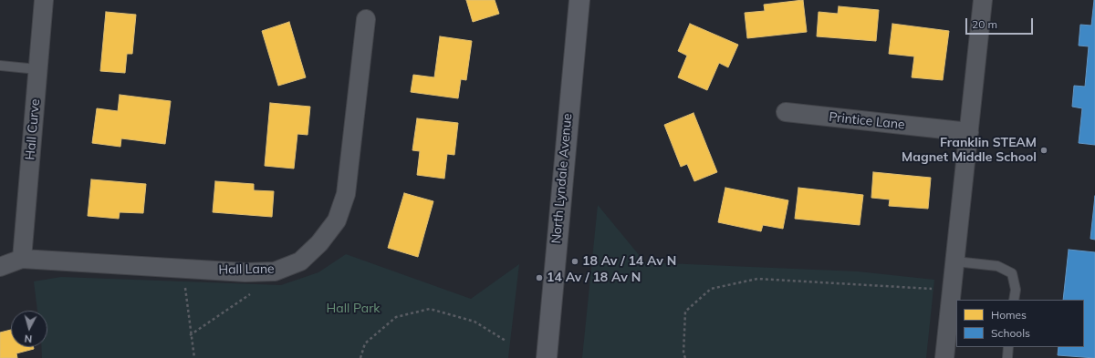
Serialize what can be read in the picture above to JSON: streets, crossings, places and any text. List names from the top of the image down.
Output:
{
  "streets": {
    "street": [
      "Printice Lane",
      "Hall Curve",
      "North Lyndale Avenue",
      "Hall Lane"
    ]
  },
  "crossings": [
    ["Hall Curve", "Hall Lane"]
  ],
  "parks": ["Hall Park"],
  "places": ["Franklin STEAM Magnet Middle School", "18 Av / 14 Av N", "14 Av / 18 Av N"],
  "legend": ["Homes", "Schools"],
  "scale_bar": "20 m",
  "north": "bottom"
}
